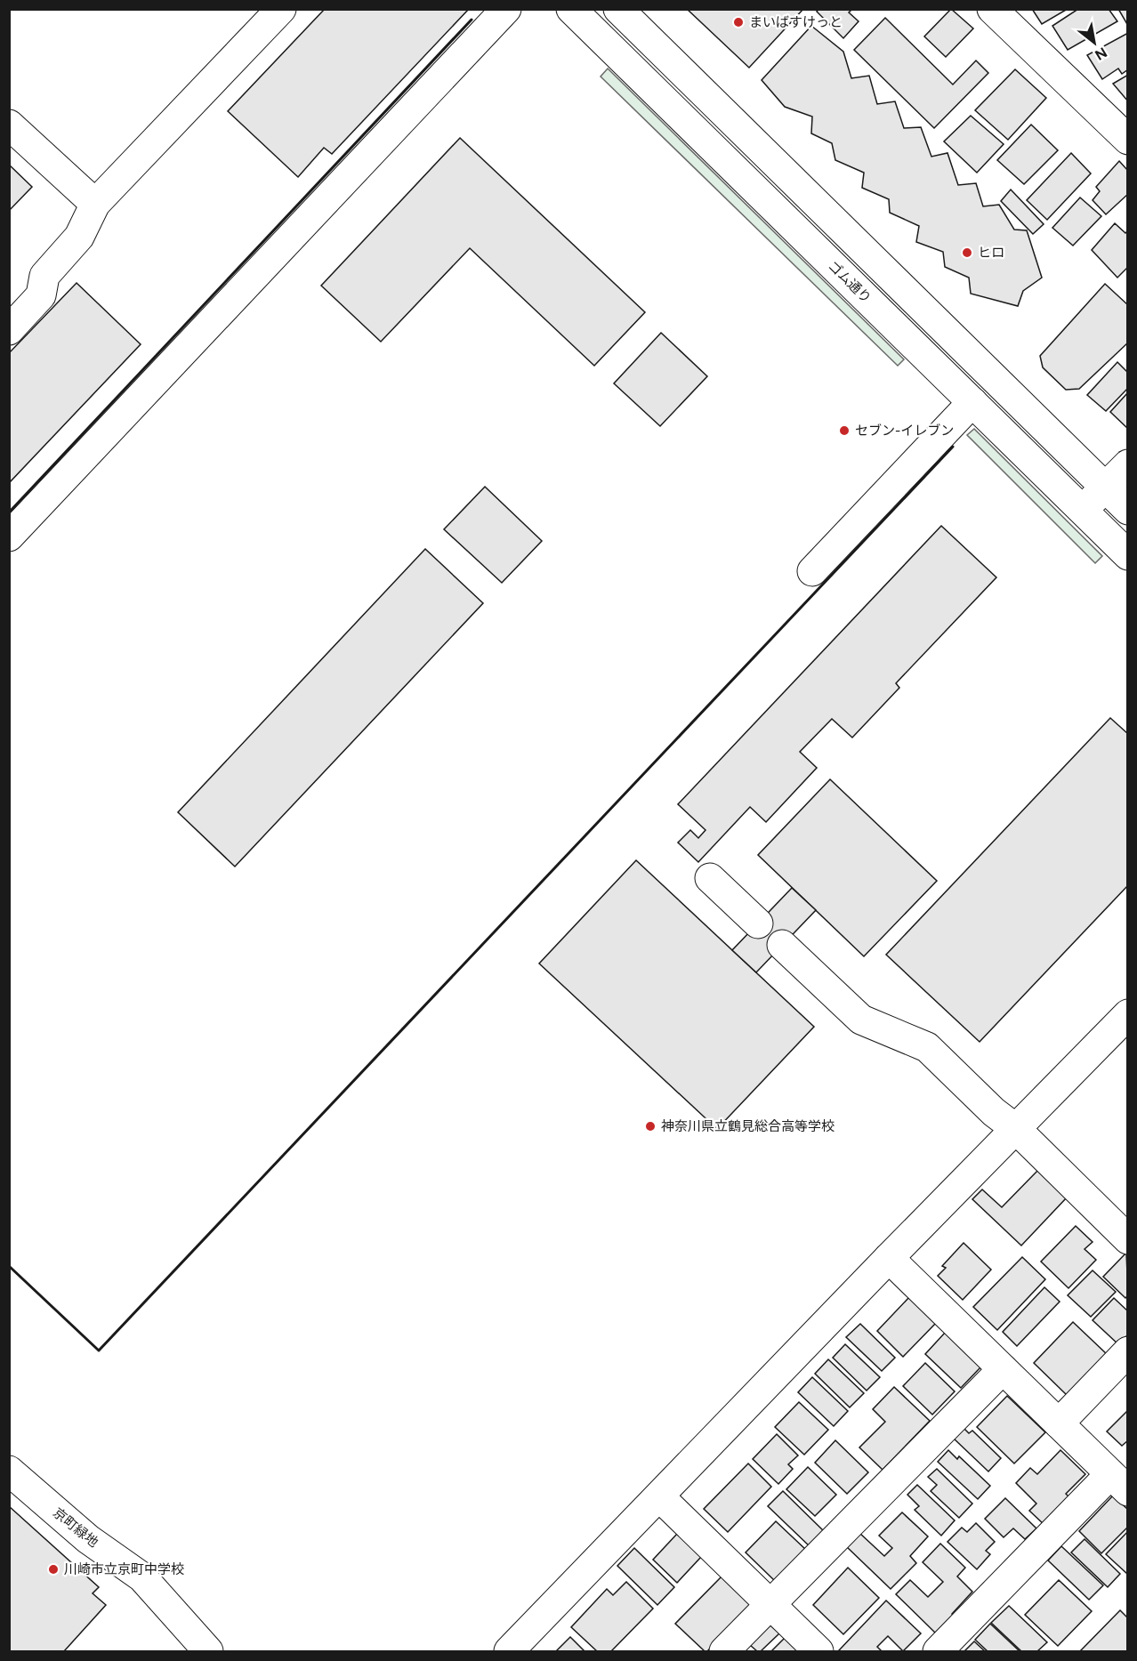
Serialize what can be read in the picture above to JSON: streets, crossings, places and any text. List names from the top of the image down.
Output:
{
  "streets": {
    "street": ["ゴム通り", "京町緑地"]
  },
  "places": [
    "まいばすけっと",
    "ヒロ",
    "セブン-イレブン",
    "神奈川県立鶴見総合高等学校",
    "川崎市立京町中学校"
  ],
  "north": "bottom right"
}
